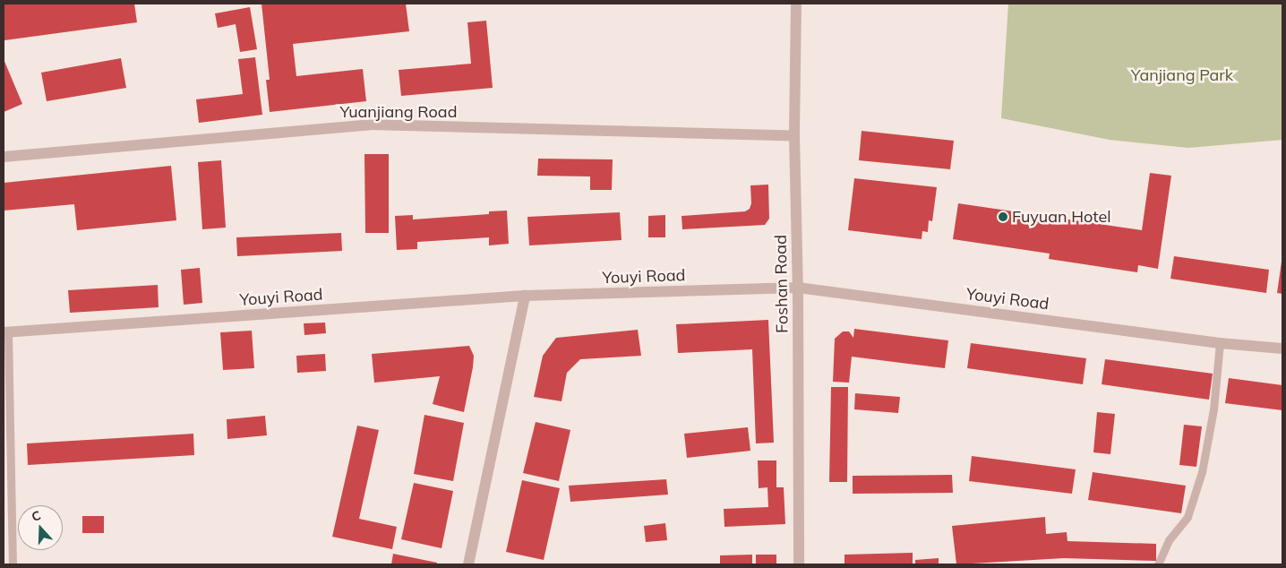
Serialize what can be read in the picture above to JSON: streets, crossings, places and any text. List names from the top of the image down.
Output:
{
  "streets": {
    "street": ["Yuanjiang Road", "Youyi Road", "Foshan Road"]
  },
  "crossings": [
    ["Yuanjiang Road", "Foshan Road"],
    ["Youyi Road", "Foshan Road"]
  ],
  "parks": ["Yanjiang Park"],
  "places": ["Fuyuan Hotel"],
  "north": "top"
}
